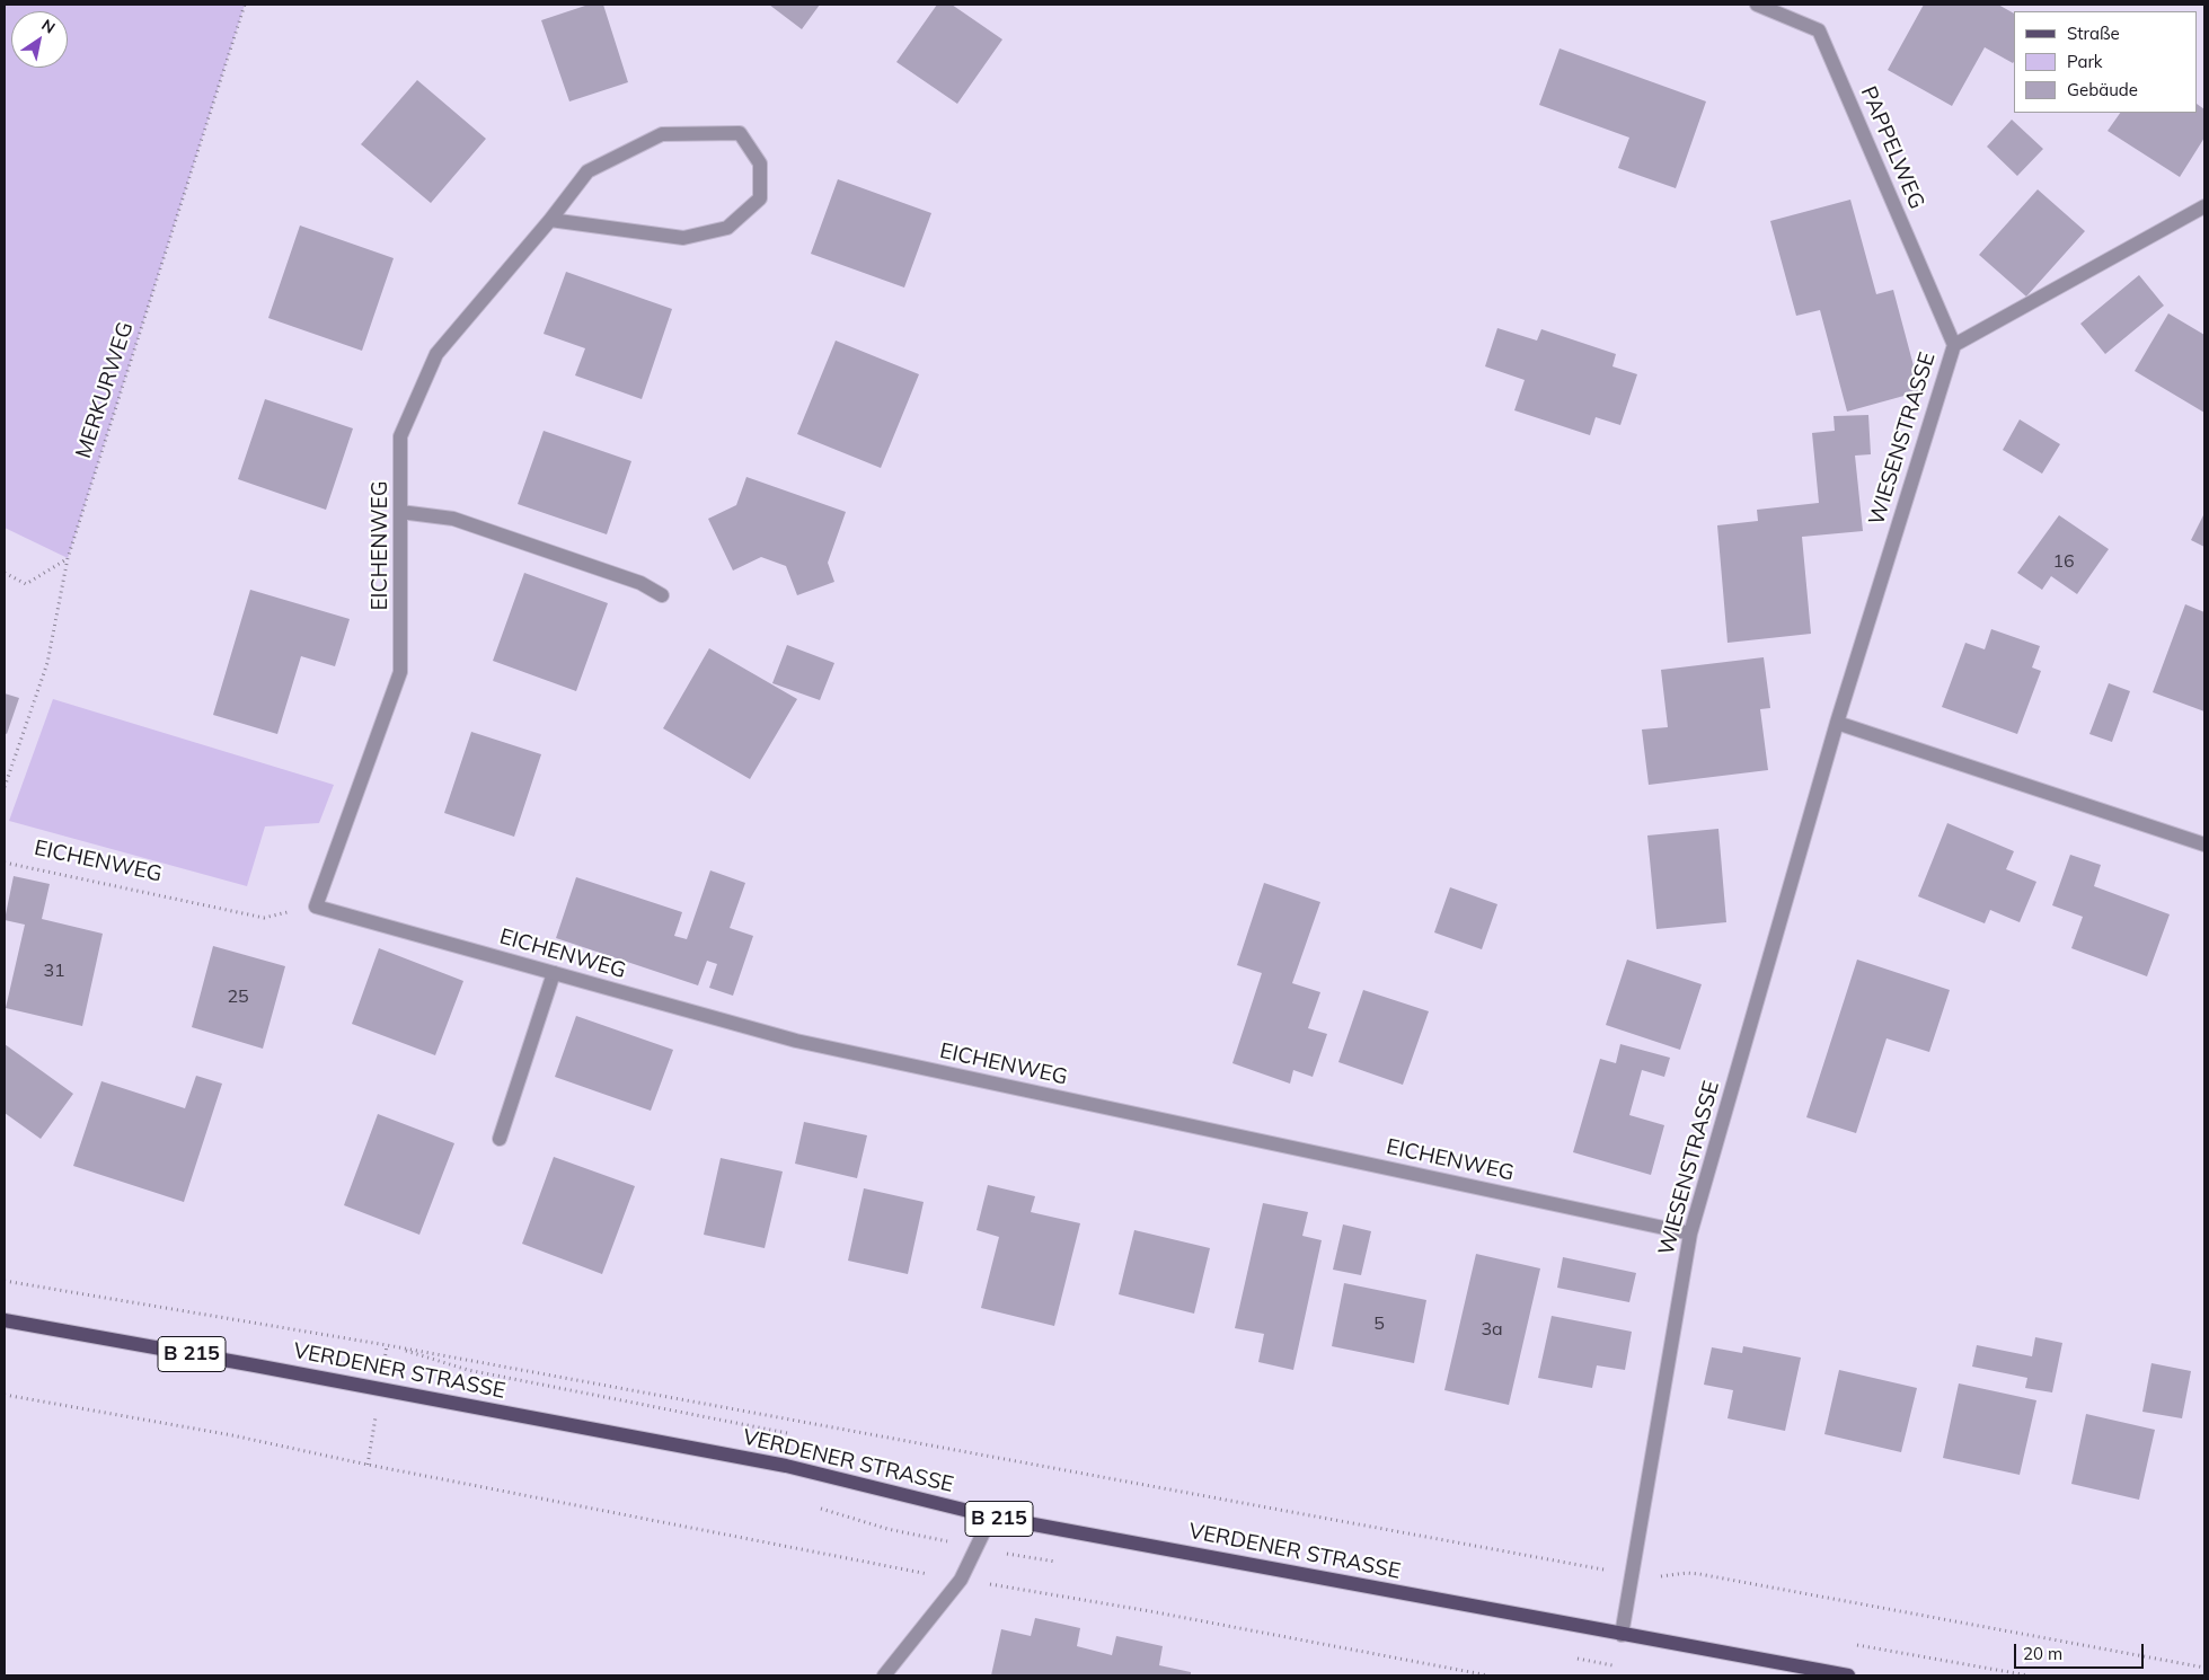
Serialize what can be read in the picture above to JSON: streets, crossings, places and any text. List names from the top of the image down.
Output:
{
  "streets": {
    "main road": ["B 215", "VERDENER STRASSE"],
    "street": ["PAPPELWEG", "WIESENSTRASSE", "EICHENWEG"],
    "path": ["MERKURWEG"]
  },
  "crossings": [
    ["PAPPELWEG", "WIESENSTRASSE"],
    ["WIESENSTRASSE", "EICHENWEG"],
    ["WIESENSTRASSE", "VERDENER STRASSE"]
  ],
  "house_numbers": [
    "16",
    "31",
    "25",
    "5",
    "3a"
  ],
  "legend": ["Straße", "Park", "Gebäude"],
  "scale_bar": "20 m",
  "north": "top right"
}
